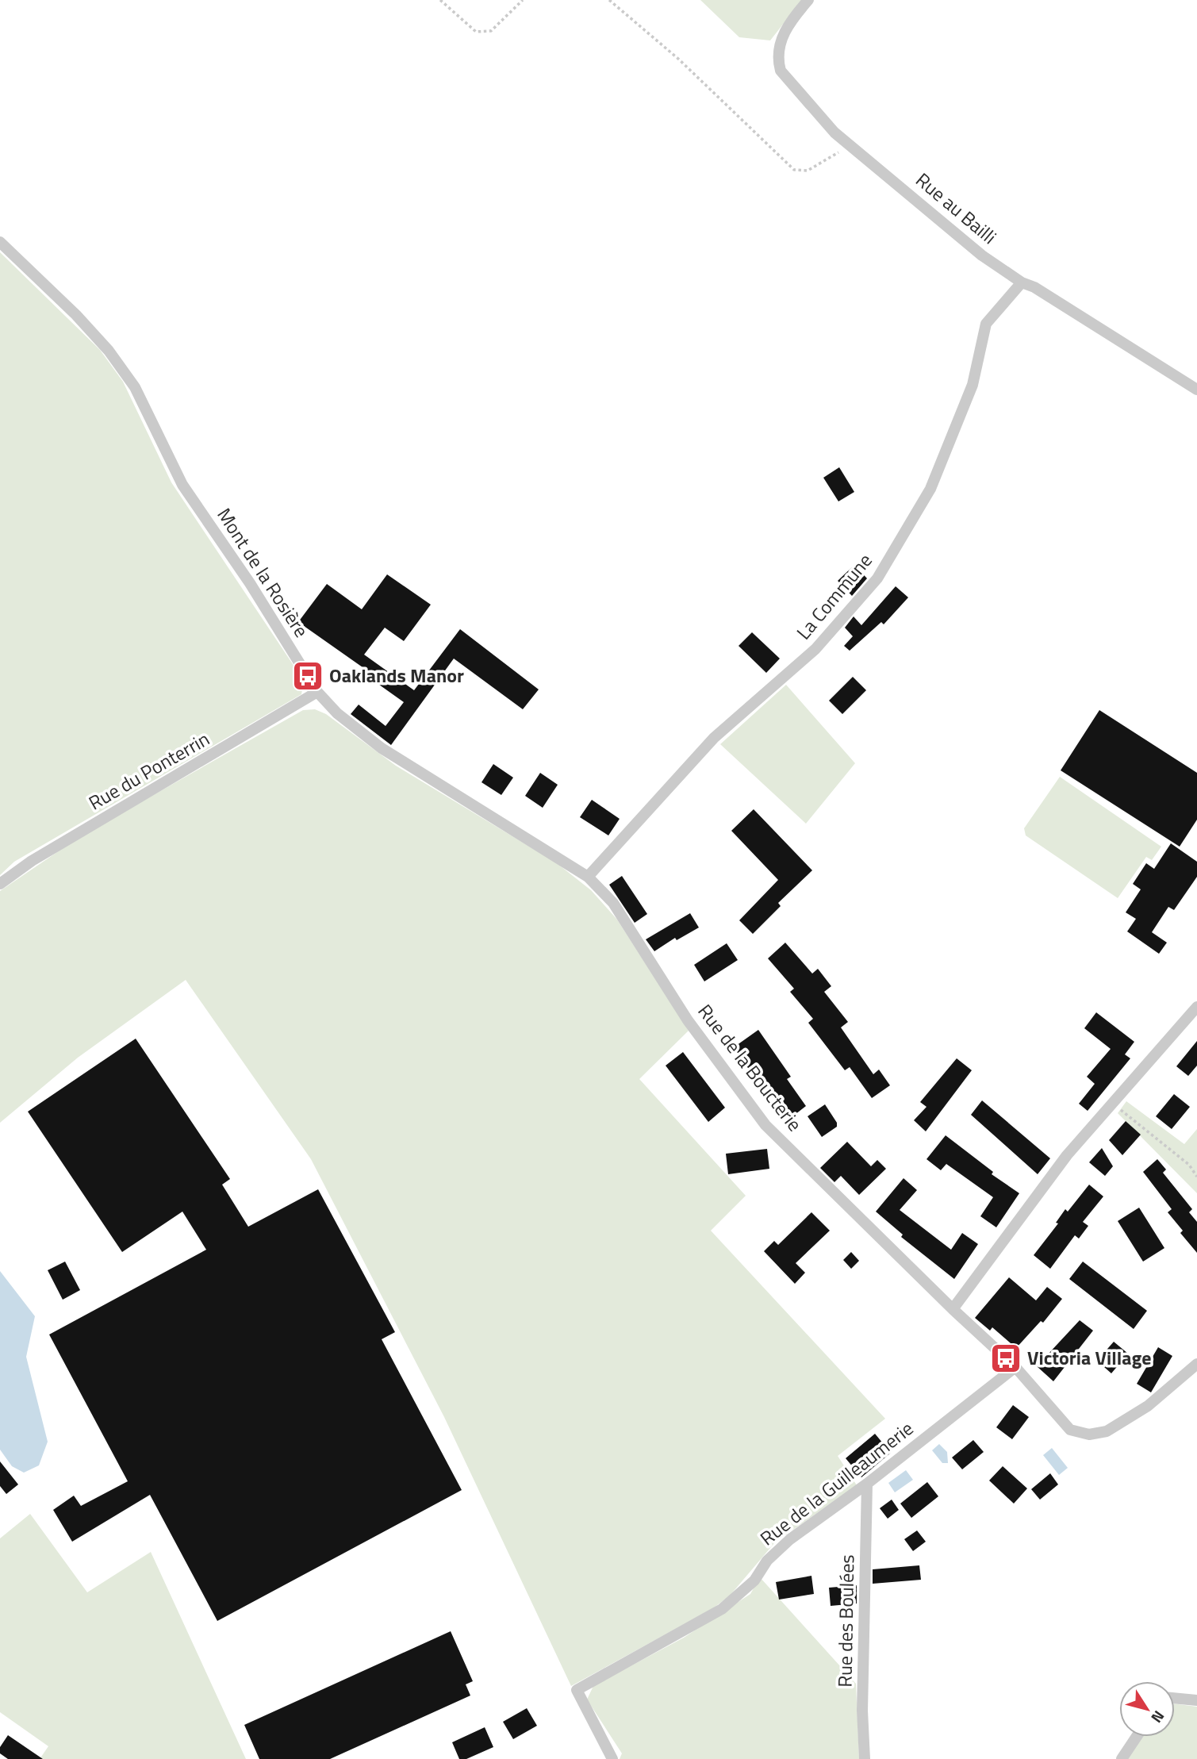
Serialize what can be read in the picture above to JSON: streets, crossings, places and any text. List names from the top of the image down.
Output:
{
  "streets": {
    "street": [
      "Rue au Bailli",
      "Mont de la Rosière",
      "La Commune",
      "Rue du Ponterrin",
      "Rue de la Boucterie",
      "Rue de la Guilleaumerie",
      "Rue des Boulées"
    ]
  },
  "crossings": [
    ["Rue au Bailli", "La Commune"],
    ["Mont de la Rosière", "La Commune"],
    ["Mont de la Rosière", "Rue du Ponterrin"],
    ["Mont de la Rosière", "Rue de la Boucterie"],
    ["La Commune", "Rue de la Boucterie"],
    ["Rue de la Boucterie", "Rue de la Guilleaumerie"],
    ["Rue de la Guilleaumerie", "Rue des Boulées"]
  ],
  "places": {
    "bus stop": ["Oaklands Manor", "Victoria Village"]
  },
  "north": "bottom right"
}
